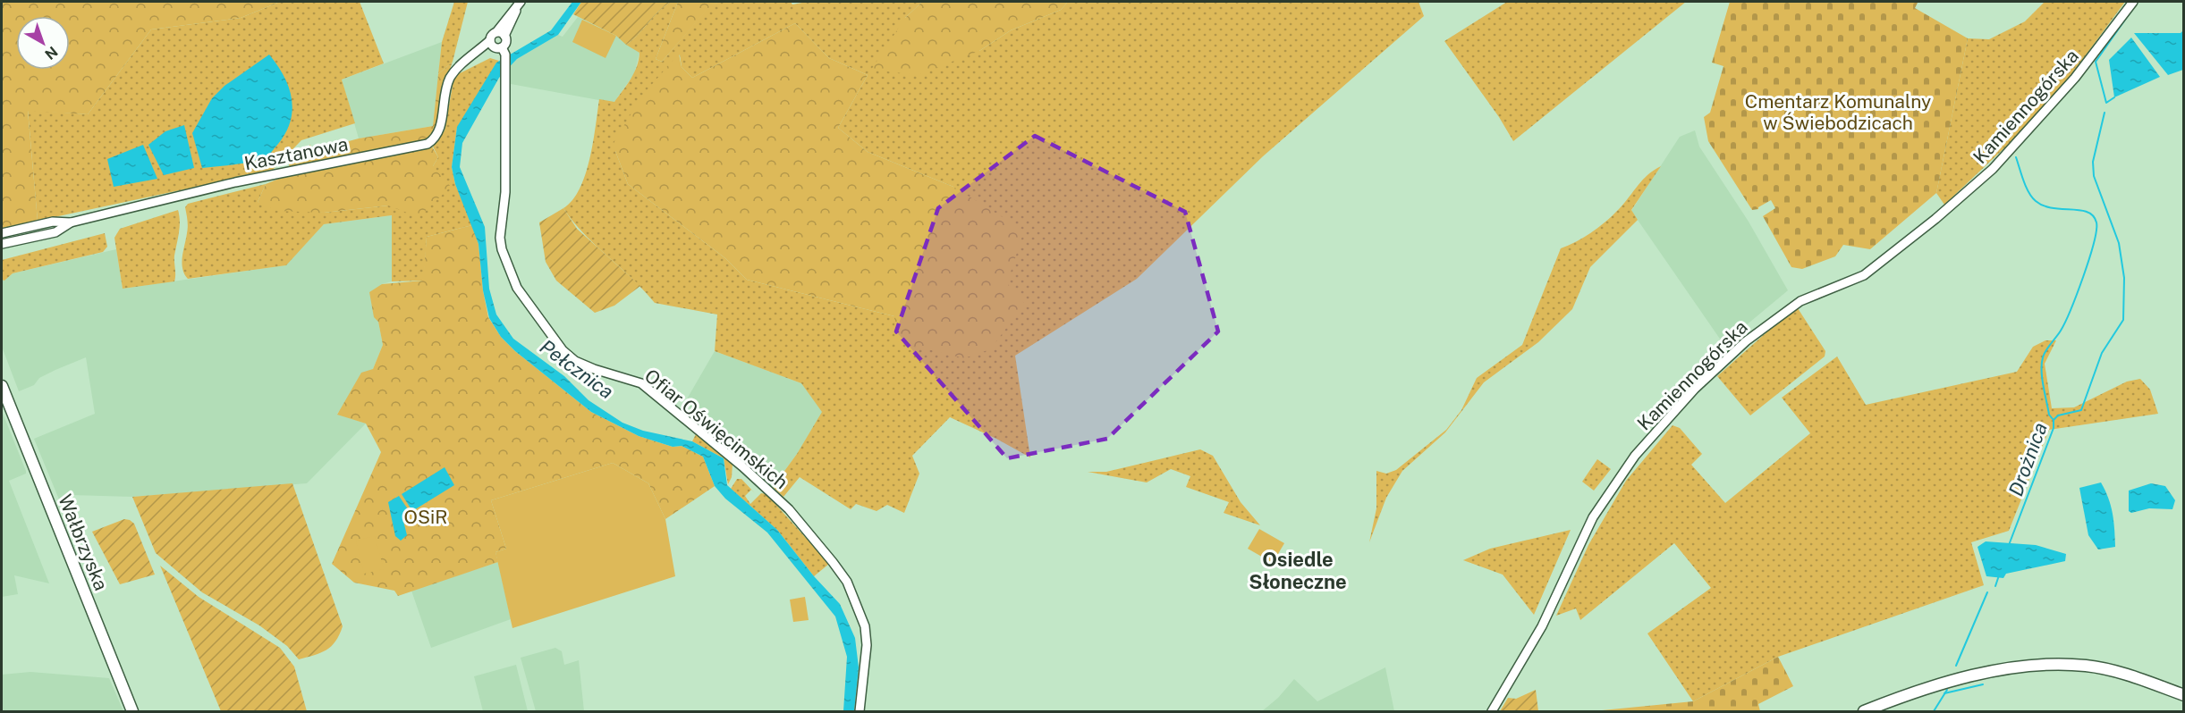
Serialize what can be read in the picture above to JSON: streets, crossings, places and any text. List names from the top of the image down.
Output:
{
  "streets": {
    "main road": ["Wałbrzyska"],
    "street": ["Kamiennogórska", "Kasztanowa", "Ofiar Oświęcimskich"]
  },
  "crossings": [
    ["Kasztanowa", "Ofiar Oświęcimskich"]
  ],
  "districts": ["Osiedle Słoneczne"],
  "water": ["Pełcznica", "Drożnica"],
  "parks": ["Cmentarz Komunalny w Świebodzicach", "OSiR"],
  "north": "bottom right"
}
